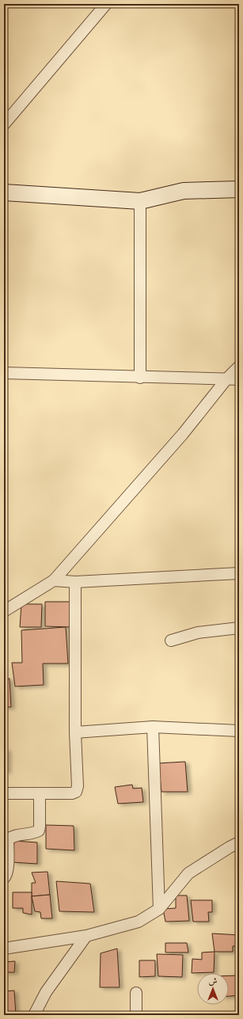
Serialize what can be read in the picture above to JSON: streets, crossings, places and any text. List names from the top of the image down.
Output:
{
  "north": "top"
}
